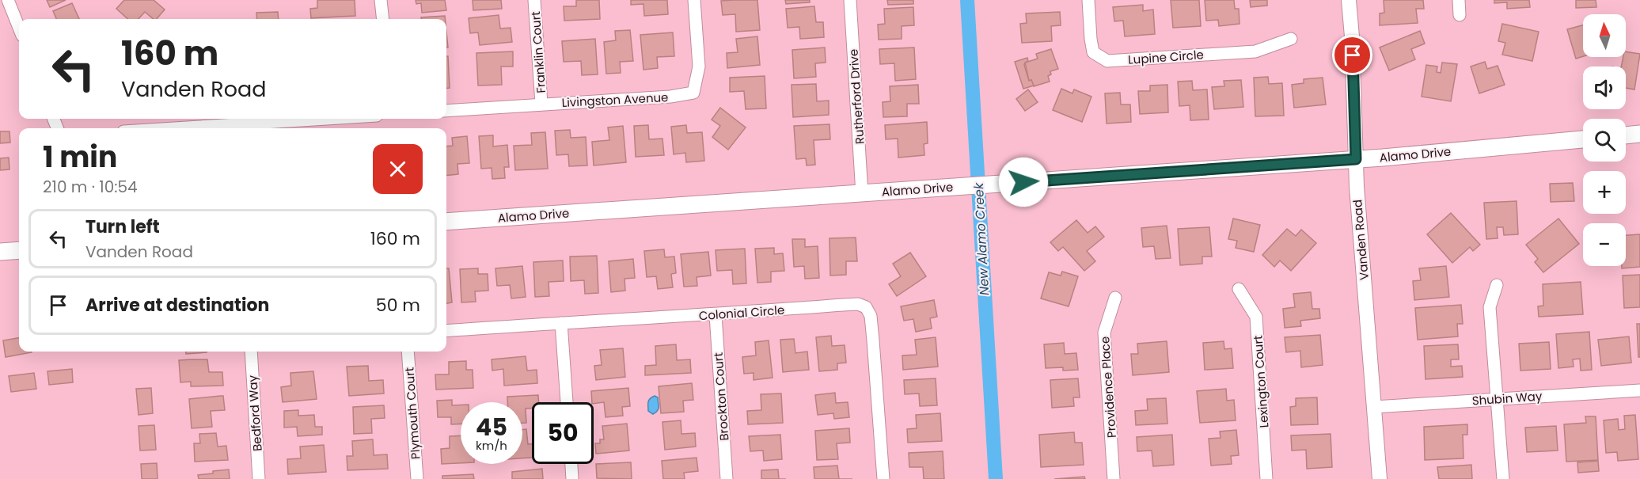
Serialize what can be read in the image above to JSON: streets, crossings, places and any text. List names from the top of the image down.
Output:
{
  "streets": {
    "main road": ["Alamo Drive"],
    "street": [
      "Franklin Court",
      "Lupine Circle",
      "Rutherford Drive",
      "Livingston Avenue",
      "Vanden Road",
      "Colonial Circle",
      "Lexington Court",
      "Providence Place",
      "Brockton Court",
      "Shubin Way",
      "Bedford Way",
      "Plymouth Court"
    ]
  },
  "crossings": [
    ["Franklin Court", "Livingston Avenue"],
    ["Rutherford Drive", "Alamo Drive"],
    ["Alamo Drive", "Vanden Road"],
    ["Vanden Road", "Shubin Way"],
    ["Colonial Circle", "Brockton Court"]
  ],
  "water": ["New Alamo Creek"],
  "north": "top",
  "page": {
    "map_buttons": ["+", "−"],
    "turn": ["160 m", "Vanden Road"],
    "heading": ["1 min", "210 m · 10:54"],
    "list": [
      {
        "name": "Turn left",
        "note": "Vanden Road",
        "value": "160 m"
      },
      {
        "name": "Arrive at destination",
        "value": "50 m"
      }
    ],
    "speed": "45 km/h",
    "limit": "50"
  }
}
